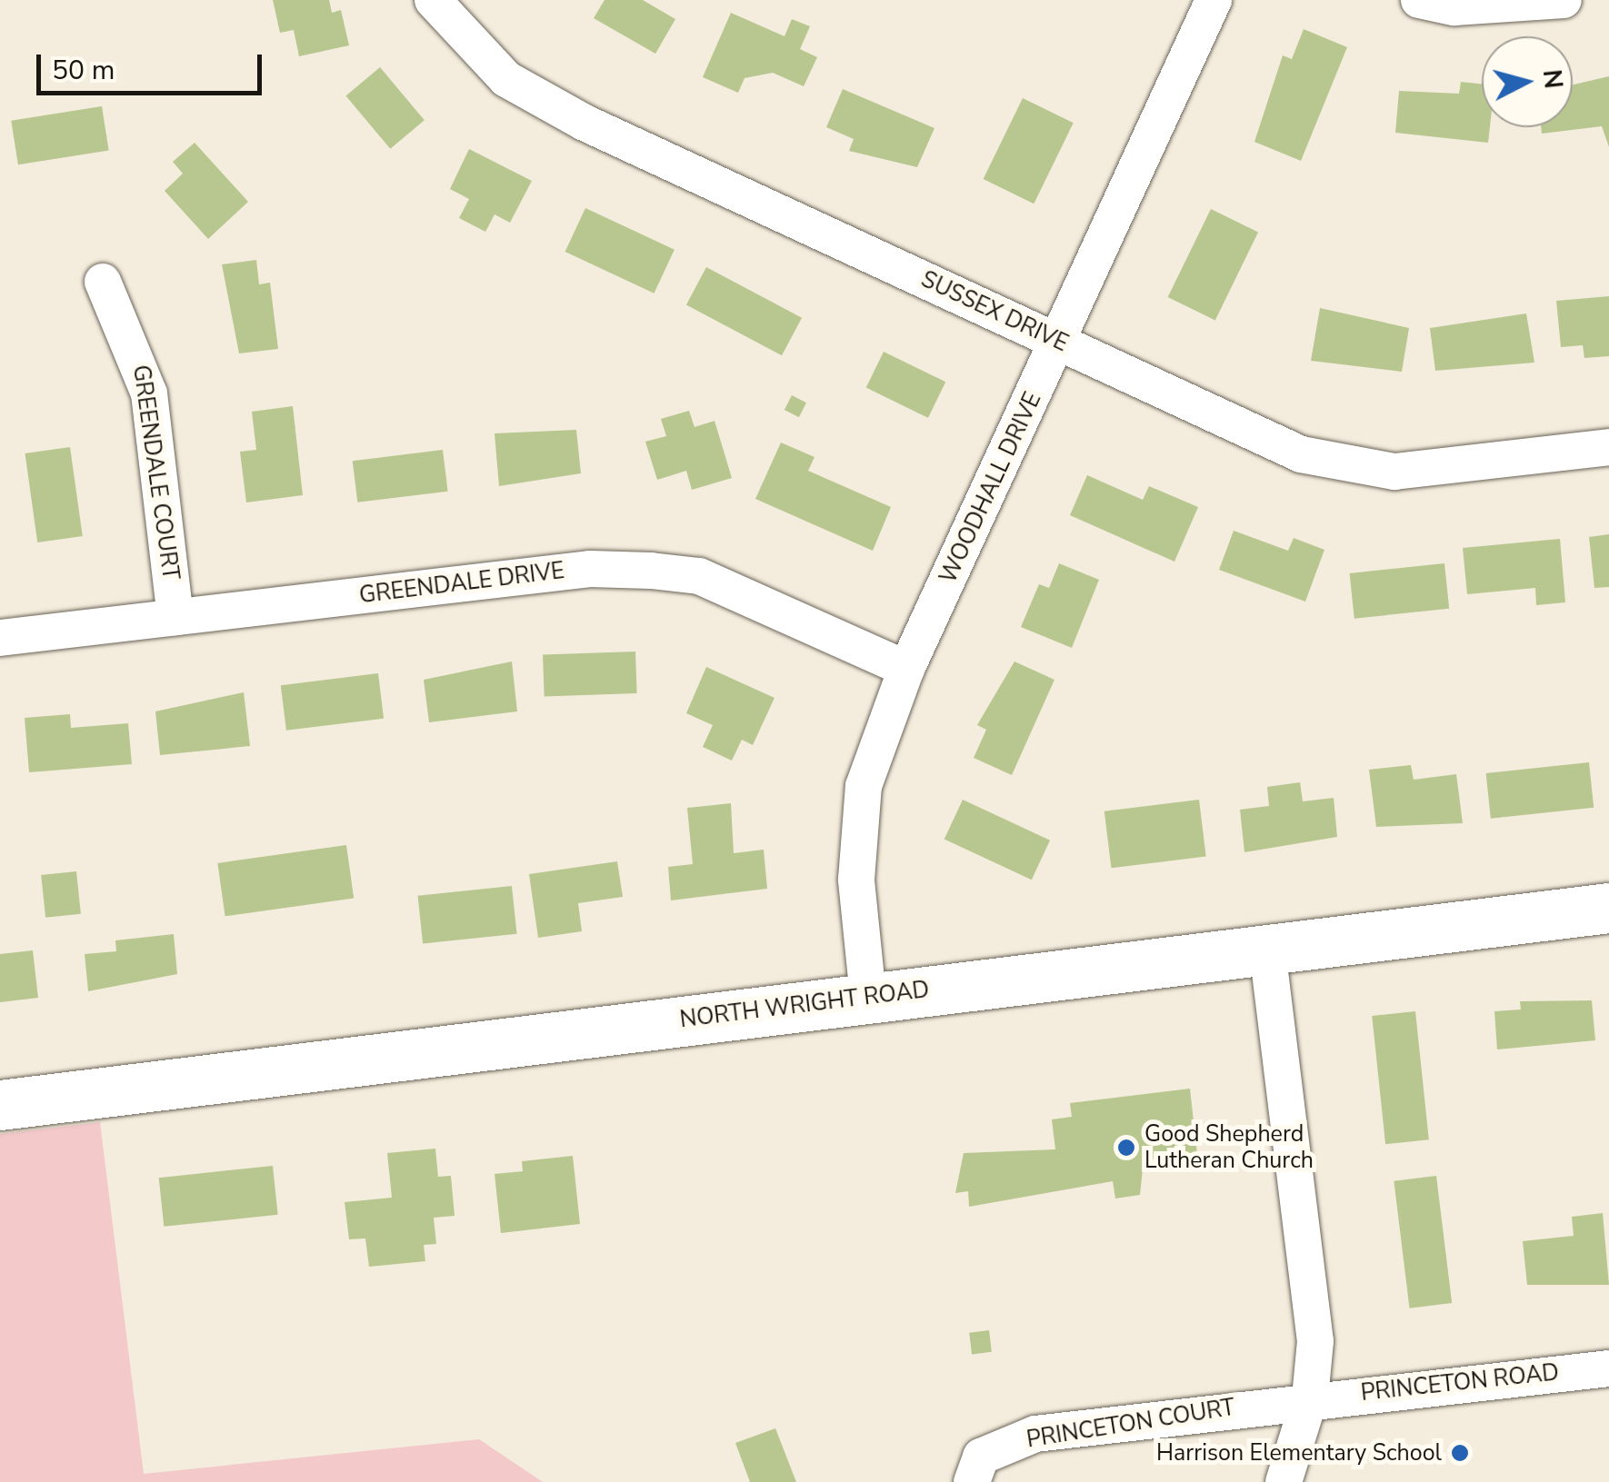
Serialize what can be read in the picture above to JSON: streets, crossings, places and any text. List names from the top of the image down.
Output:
{
  "streets": {
    "main road": ["NORTH WRIGHT ROAD"],
    "street": [
      "SUSSEX DRIVE",
      "GREENDALE COURT",
      "WOODHALL DRIVE",
      "GREENDALE DRIVE",
      "PRINCETON ROAD",
      "PRINCETON COURT"
    ]
  },
  "crossings": [
    ["SUSSEX DRIVE", "WOODHALL DRIVE"],
    ["GREENDALE COURT", "GREENDALE DRIVE"],
    ["WOODHALL DRIVE", "GREENDALE DRIVE"],
    ["WOODHALL DRIVE", "NORTH WRIGHT ROAD"],
    ["PRINCETON ROAD", "PRINCETON COURT"]
  ],
  "places": ["Good Shepherd Lutheran Church", "Harrison Elementary School"],
  "scale_bar": "50 m",
  "north": "right"
}
